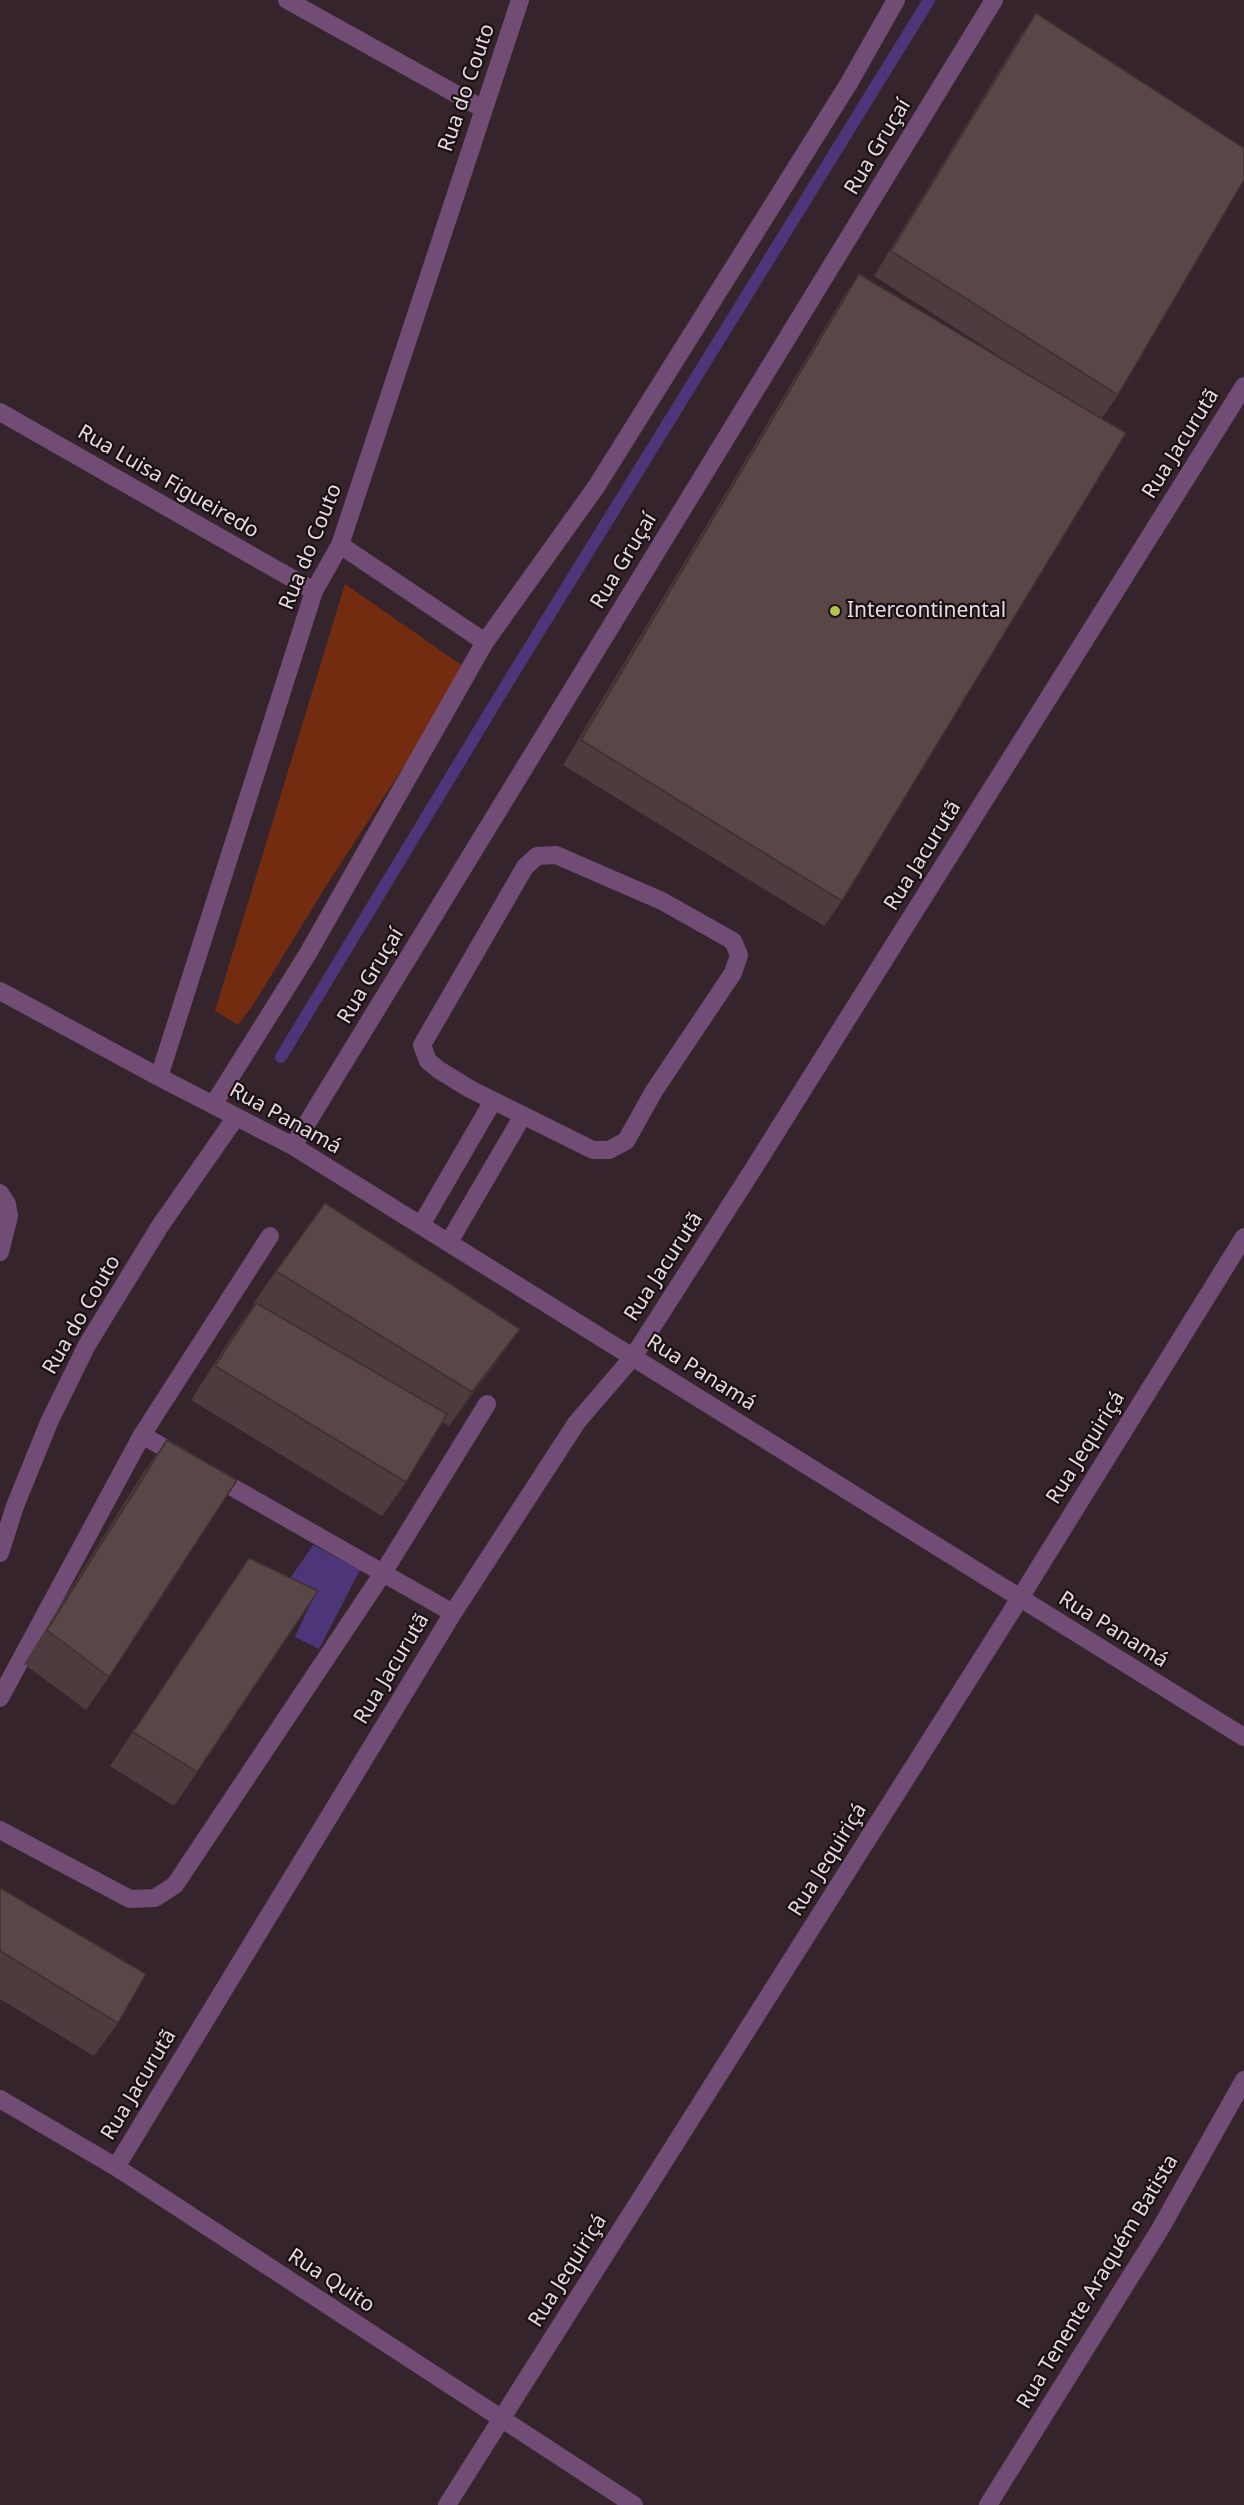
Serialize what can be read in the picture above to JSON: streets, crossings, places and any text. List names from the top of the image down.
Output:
{
  "streets": {
    "street": [
      "Rua do Couto",
      "Rua Gruçaí",
      "Rua Jacurutã",
      "Rua Luisa Figueiredo",
      "Rua Panamá",
      "Rua Jequiriçá",
      "Rua Quito",
      "Rua Tenente Araquém Batista"
    ]
  },
  "crossings": [
    ["Rua do Couto", "Rua Luisa Figueiredo"],
    ["Rua do Couto", "Rua Panamá"],
    ["Rua Gruçaí", "Rua Panamá"],
    ["Rua Jacurutã", "Rua Panamá"],
    ["Rua Jacurutã", "Rua Quito"],
    ["Rua Panamá", "Rua Jequiriçá"],
    ["Rua Jequiriçá", "Rua Quito"]
  ],
  "places": ["Intercontinental"]
}
